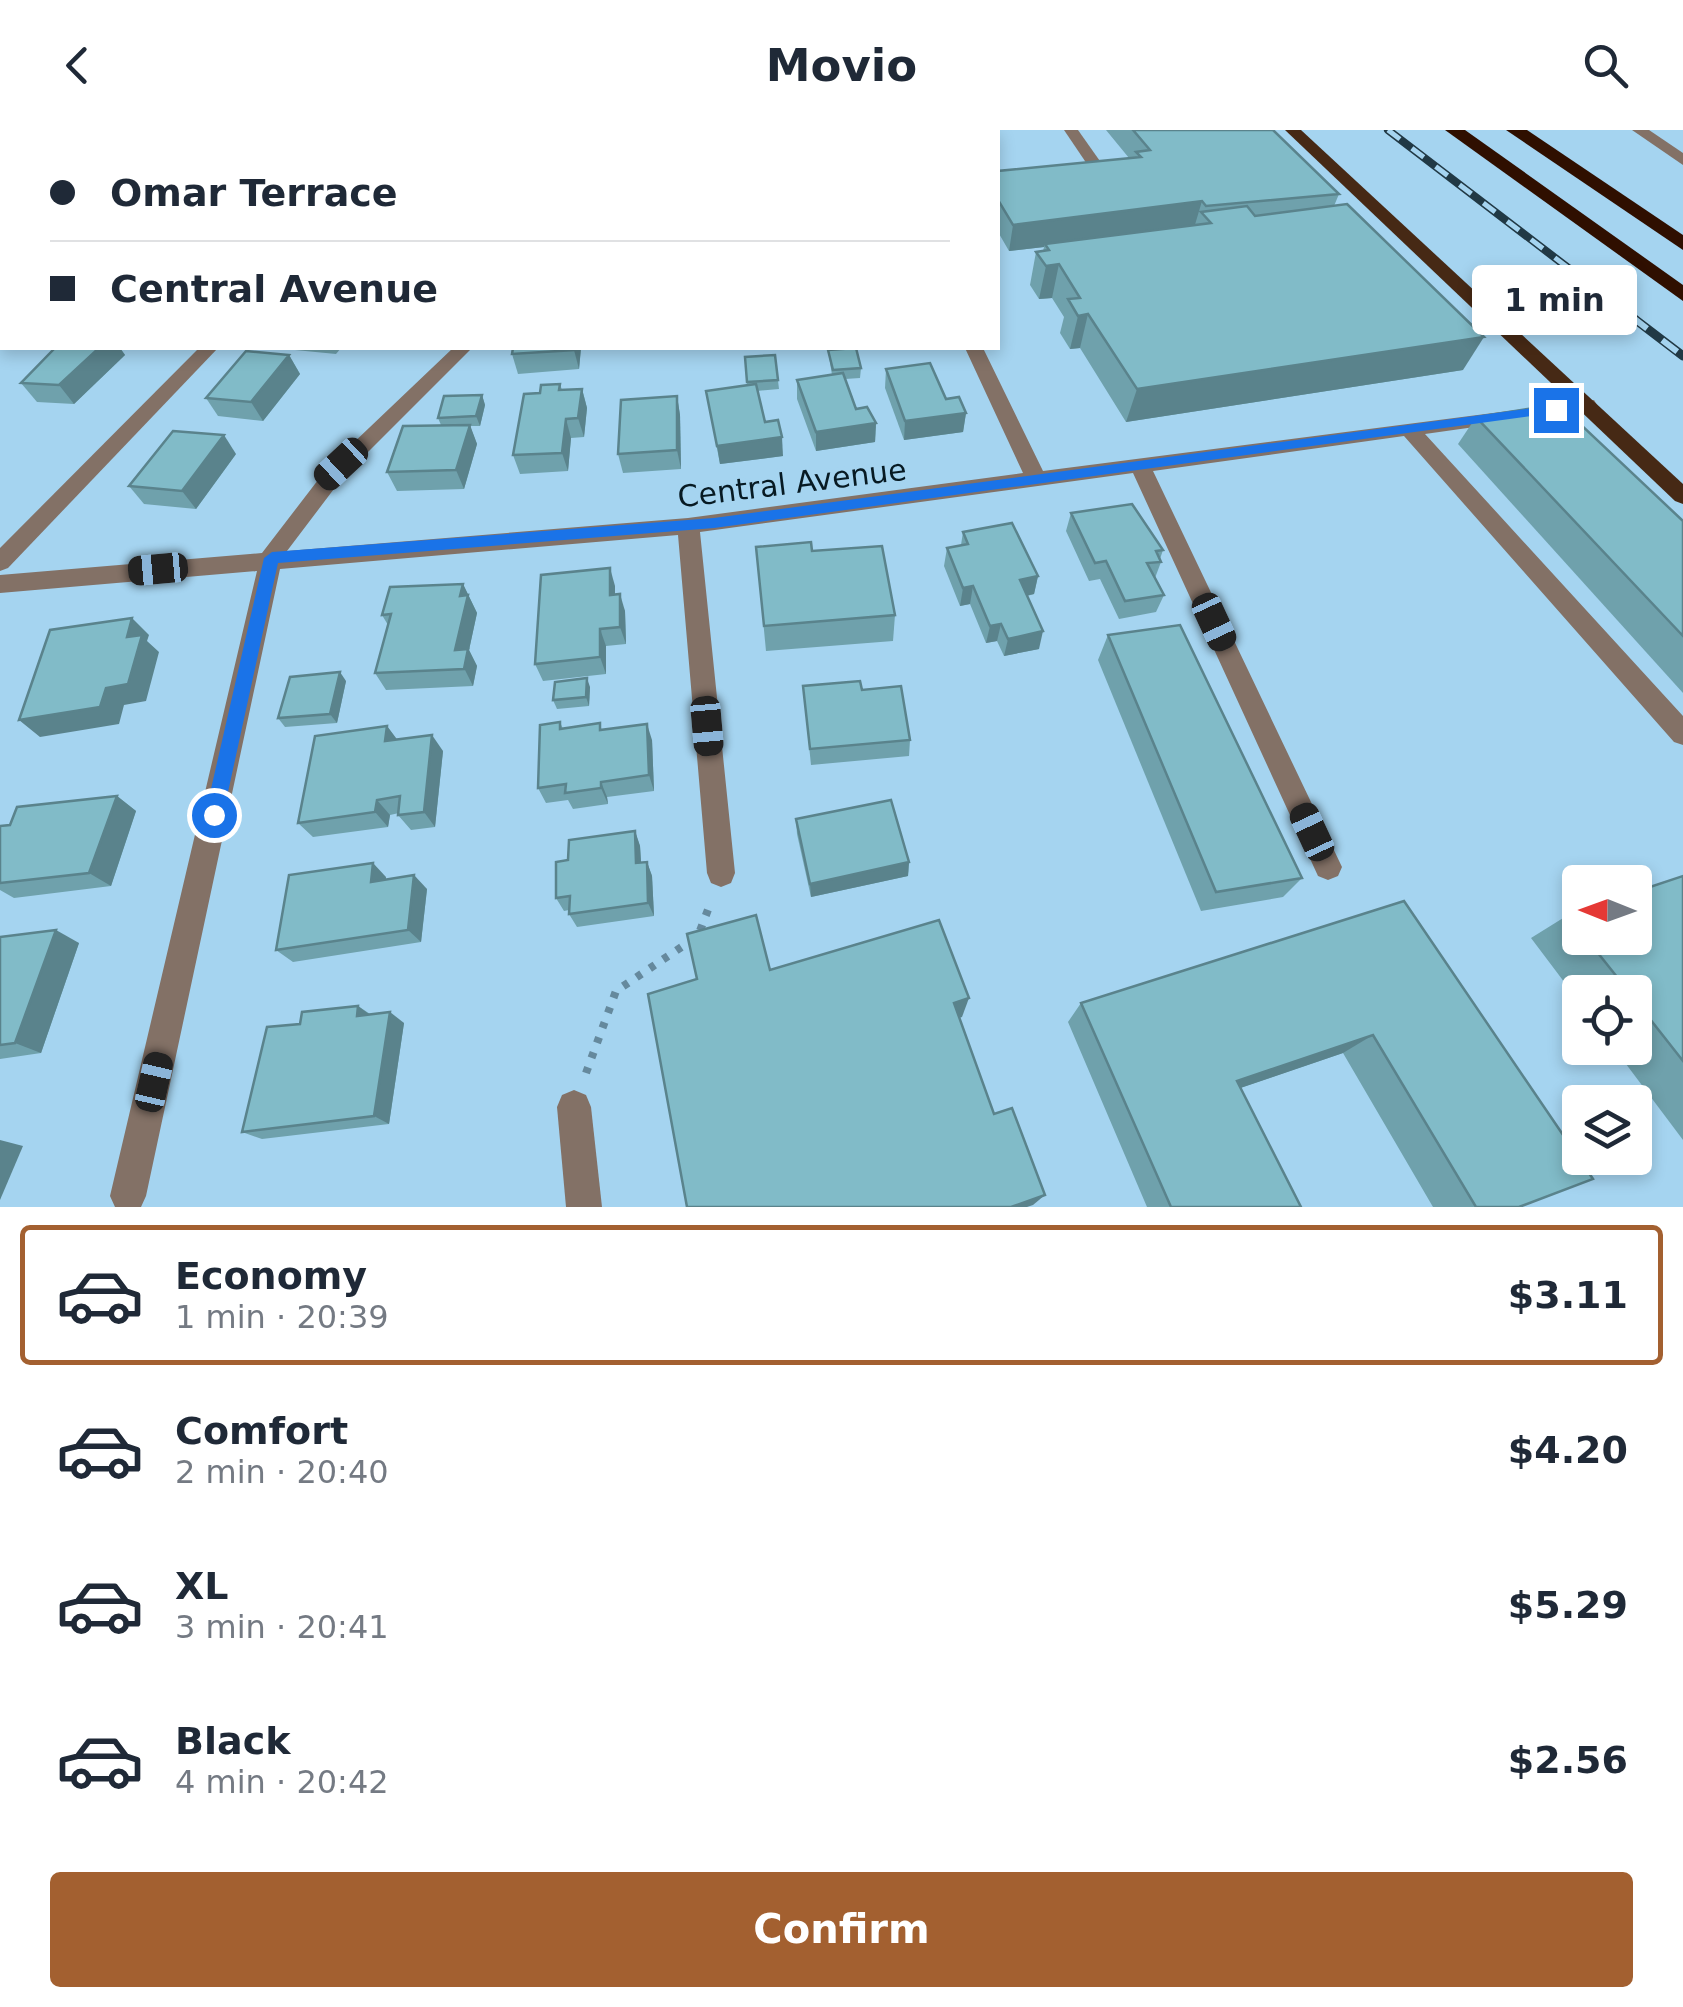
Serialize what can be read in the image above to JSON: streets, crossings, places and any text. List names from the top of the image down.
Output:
{
  "streets": {
    "street": ["Central Avenue"]
  },
  "north": "left",
  "page": {
    "header": "Movio",
    "banner": ["Omar Terrace", "Central Avenue"],
    "bubble": "1 min",
    "list": [
      {
        "name": "Economy",
        "note": "1 min · 20:39",
        "value": "$3.11"
      },
      {
        "name": "Comfort",
        "note": "2 min · 20:40",
        "value": "$4.20"
      },
      {
        "name": "XL",
        "note": "3 min · 20:41",
        "value": "$5.29"
      },
      {
        "name": "Black",
        "note": "4 min · 20:42",
        "value": "$2.56"
      }
    ],
    "buttons": "Confirm"
  }
}
